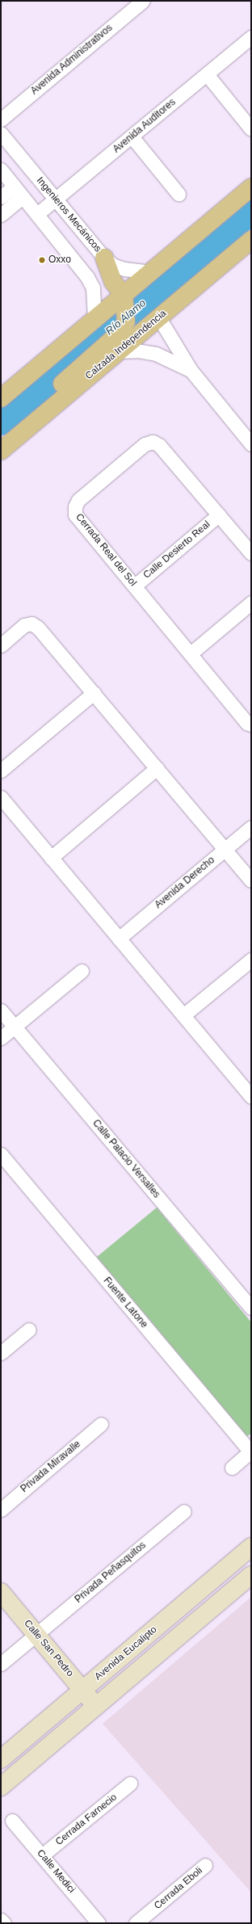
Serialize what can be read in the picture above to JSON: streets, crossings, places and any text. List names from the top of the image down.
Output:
{
  "streets": {
    "main road": ["Calzada Independencia"],
    "street": [
      "Avenida Administrativos",
      "Avenida Auditores",
      "Ingenieros Mecánicos",
      "Cerrada Real del Sol",
      "Calle Desierto Real",
      "Avenida Derecho",
      "Calle Palacio Versalles",
      "Fuente Latone",
      "Privada Miravalle",
      "Privada Peñasquitos",
      "Calle San Pedro",
      "Avenida Eucalipto",
      "Cerrada Farnecio",
      "Calle Medici",
      "Cerrada Eboli"
    ]
  },
  "crossings": [
    ["Avenida Auditores", "Ingenieros Mecánicos"],
    ["Cerrada Real del Sol", "Calle Desierto Real"],
    ["Privada Peñasquitos", "Calle San Pedro"],
    ["Calle San Pedro", "Avenida Eucalipto"],
    ["Cerrada Farnecio", "Calle Medici"]
  ],
  "water": ["Río Alamo"],
  "places": ["Oxxo"]
}
